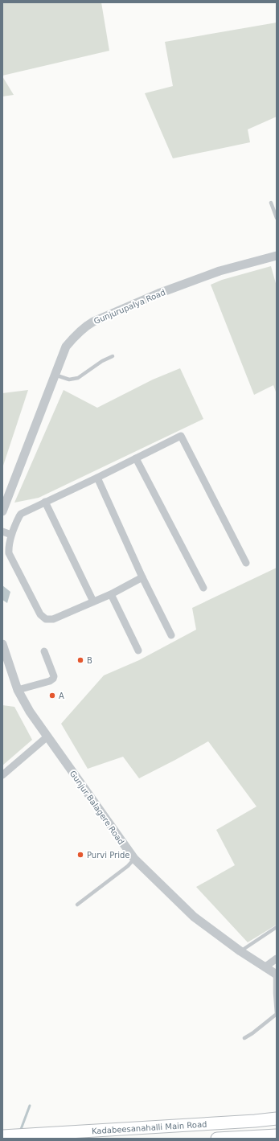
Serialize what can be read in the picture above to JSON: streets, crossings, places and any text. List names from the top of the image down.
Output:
{
  "streets": {
    "main road": ["Kadabeesanahalli Main Road"],
    "street": ["Gunjurupalya Road", "Gunjur Balagere Road"]
  },
  "places": ["B", "A", "Purvi Pride"]
}
